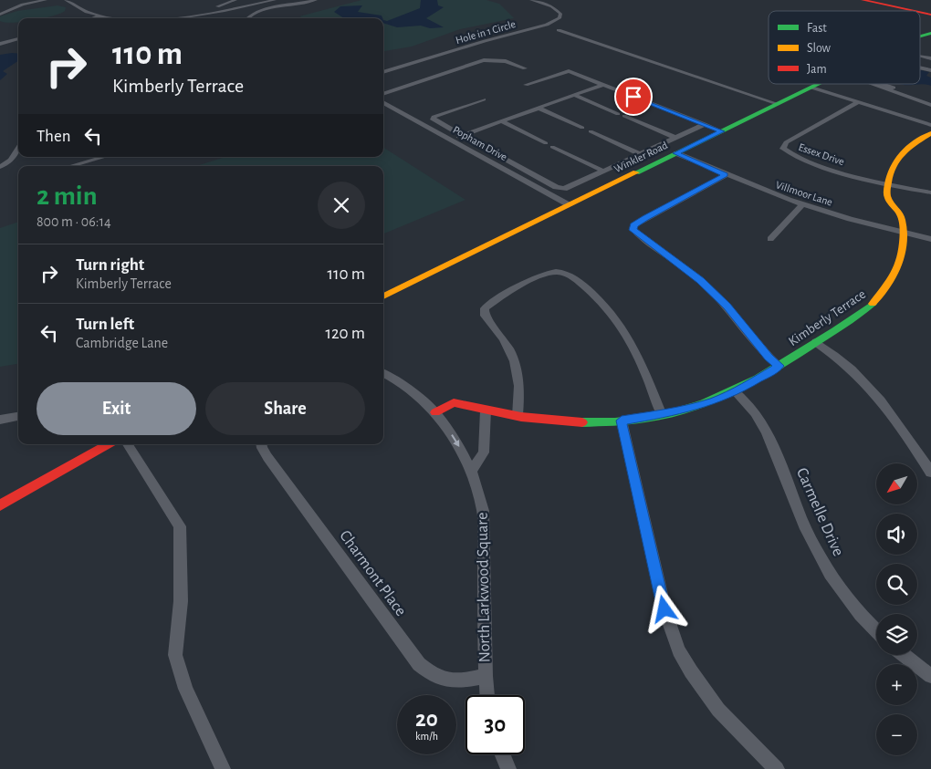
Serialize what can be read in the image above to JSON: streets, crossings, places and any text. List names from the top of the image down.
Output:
{
  "streets": {
    "street": [
      "Hole in 1 Circle",
      "Popham Drive",
      "Essex Drive",
      "Winkler Road",
      "Villmoor Lane",
      "Kimberly Terrace",
      "Carmelle Drive",
      "Charmont Place",
      "North Larkwood Square"
    ]
  },
  "crossings": [
    ["Popham Drive", "Winkler Road"],
    ["Essex Drive", "Kimberly Terrace"],
    ["Winkler Road", "Villmoor Lane"],
    ["Villmoor Lane", "Kimberly Terrace"],
    ["Kimberly Terrace", "Carmelle Drive"],
    ["Kimberly Terrace", "North Larkwood Square"],
    ["Charmont Place", "North Larkwood Square"]
  ],
  "legend": ["Fast", "Slow", "Jam"],
  "north": "bottom left",
  "page": {
    "turn": ["110 m", "Kimberly Terrace"],
    "then": "Then",
    "heading": ["2 min", "800 m · 06:14"],
    "list": [
      {
        "name": "Turn right",
        "note": "Kimberly Terrace",
        "value": "110 m"
      },
      {
        "name": "Turn left",
        "note": "Cambridge Lane",
        "value": "120 m"
      }
    ],
    "buttons": ["Exit", "Share"],
    "map_buttons": ["+", "−"],
    "speed": "20 km/h",
    "limit": "30"
  }
}
